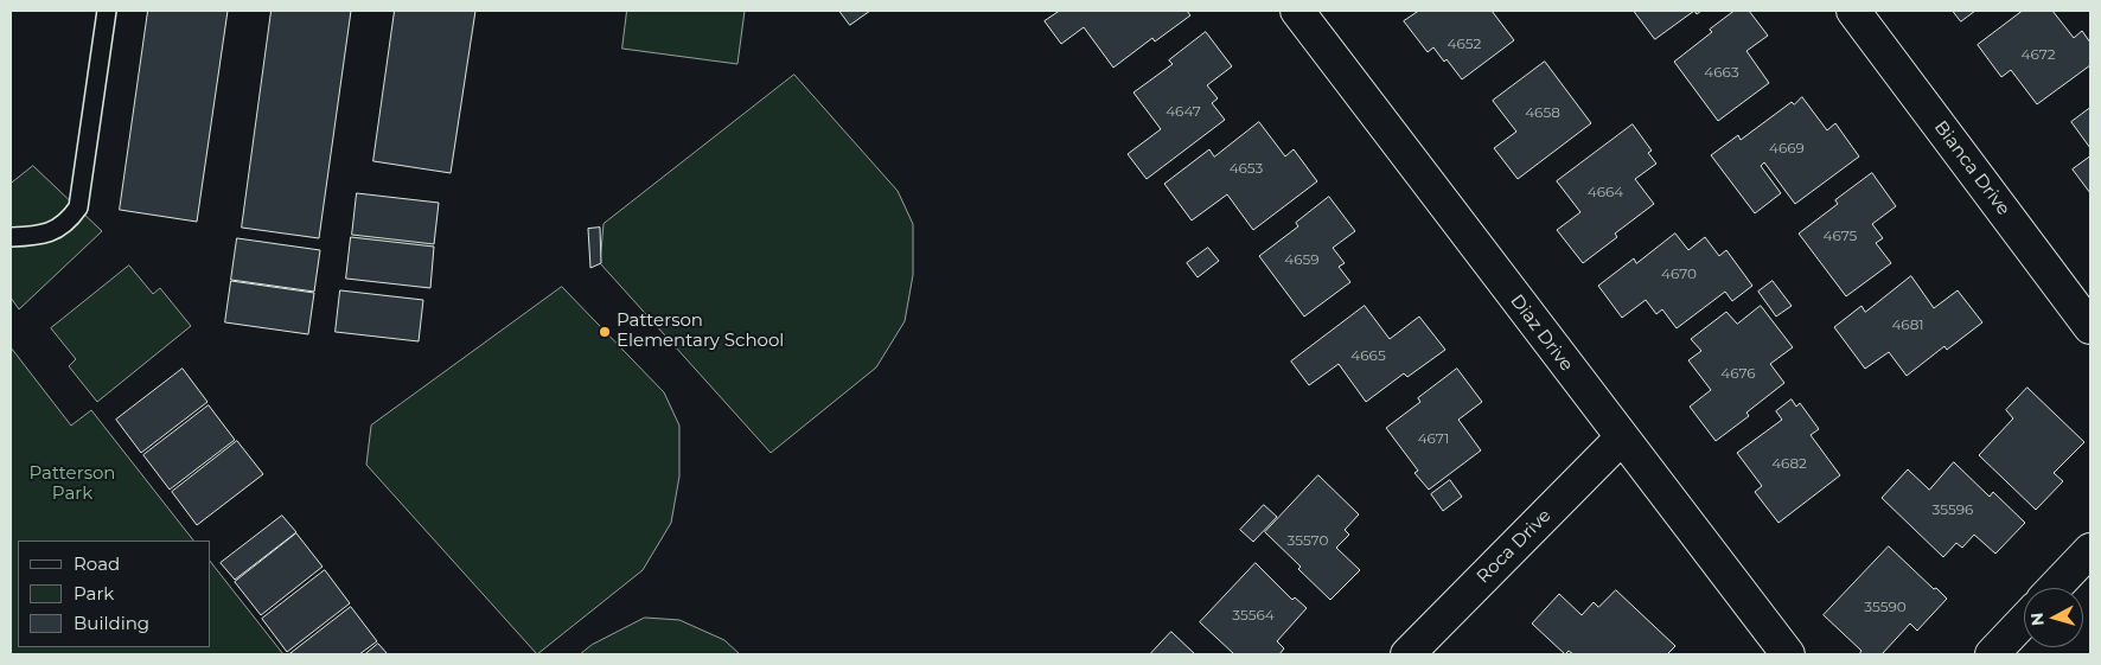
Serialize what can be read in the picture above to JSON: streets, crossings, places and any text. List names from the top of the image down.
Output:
{
  "streets": {
    "street": ["Bianca Drive", "Diaz Drive", "Roca Drive"]
  },
  "crossings": [
    ["Diaz Drive", "Roca Drive"]
  ],
  "parks": ["Patterson Park"],
  "places": ["Patterson Elementary School"],
  "house_numbers": [
    "4652",
    "4672",
    "4663",
    "4647",
    "4658",
    "4669",
    "4653",
    "4664",
    "4675",
    "4659",
    "4670",
    "4681",
    "4665",
    "4676",
    "4671",
    "4682",
    "35596",
    "35570",
    "35590",
    "35564"
  ],
  "legend": ["Road", "Park", "Building"],
  "north": "left"
}
